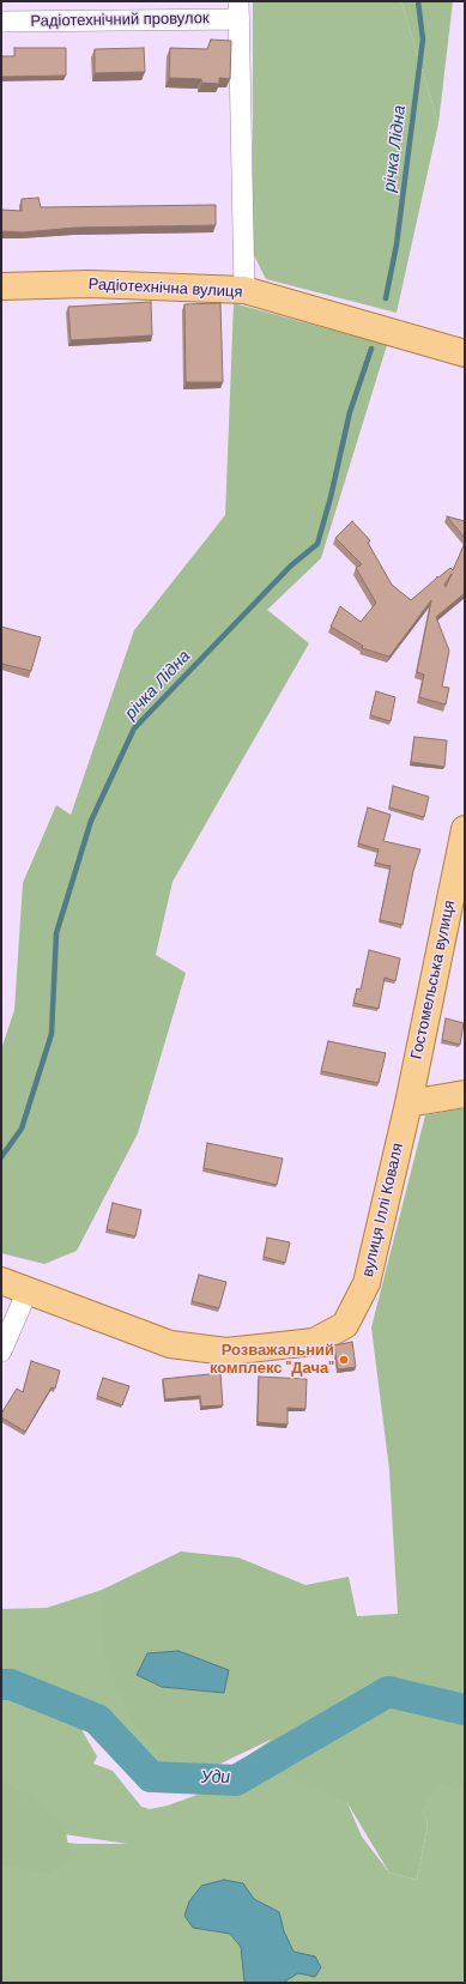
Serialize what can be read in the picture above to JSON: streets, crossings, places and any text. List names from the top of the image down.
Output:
{
  "streets": {
    "main road": ["Радіотехнічна вулиця", "Гостомельська вулиця", "вулиця Іллі Коваля"],
    "street": ["Радіотехнічний провулок"]
  },
  "crossings": [
    ["Гостомельська вулиця", "вулиця Іллі Коваля"]
  ],
  "water": ["річка Лідна", "Уди"],
  "places": ["Розважальний комплекс \"Дача\""]
}
